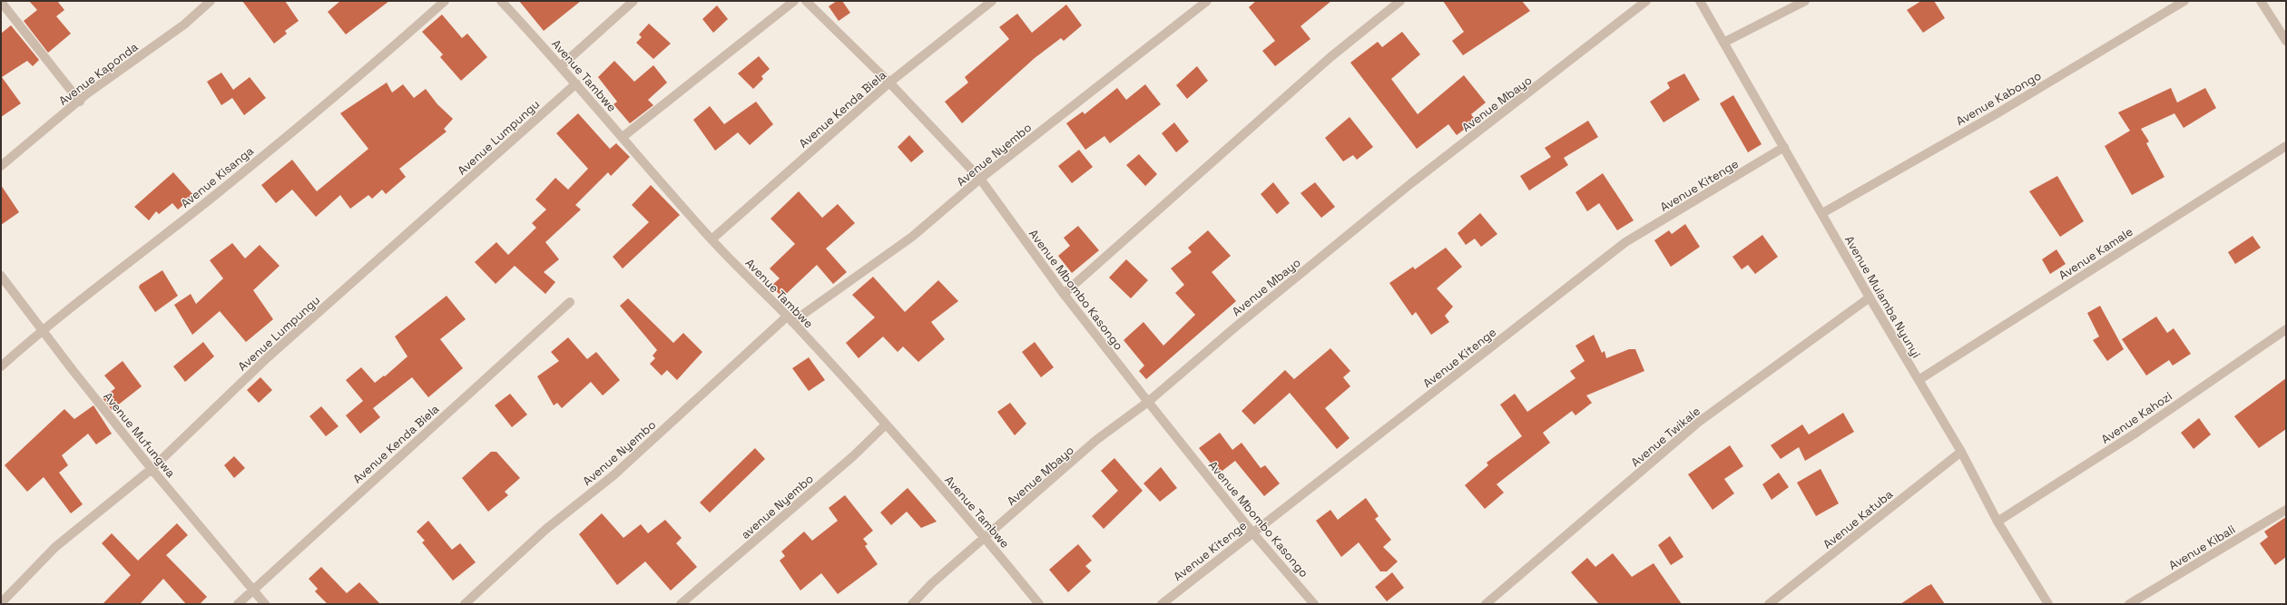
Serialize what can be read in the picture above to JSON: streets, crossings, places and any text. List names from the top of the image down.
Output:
{
  "streets": {
    "street": [
      "Avenue Kaponda",
      "Avenue Tambwe",
      "Avenue Kabongo",
      "Avenue Mbayo",
      "Avenue Kenda Biela",
      "Avenue Lumpungu",
      "Avenue Nyembo",
      "Avenue Kisanga",
      "Avenue Kitenge",
      "Avenue Kamale",
      "Avenue Mbombo Kasongo",
      "Avenue Mulamba Nyunyi",
      "Avenue Kahozi",
      "Avenue Mufungwa",
      "Avenue Twikale",
      "avenue Nyembo",
      "Avenue Katuba",
      "Avenue Kibali"
    ]
  },
  "crossings": [
    ["Avenue Tambwe", "Avenue Mbayo"],
    ["Avenue Tambwe", "Avenue Kenda Biela"],
    ["Avenue Tambwe", "Avenue Lumpungu"],
    ["Avenue Tambwe", "Avenue Nyembo"],
    ["Avenue Tambwe", "avenue Nyembo"],
    ["Avenue Kabongo", "Avenue Mulamba Nyunyi"],
    ["Avenue Mbayo", "Avenue Mbombo Kasongo"],
    ["Avenue Kenda Biela", "Avenue Mbombo Kasongo"],
    ["Avenue Kenda Biela", "Avenue Mufungwa"],
    ["Avenue Lumpungu", "Avenue Mufungwa"],
    ["Avenue Nyembo", "Avenue Mbombo Kasongo"],
    ["Avenue Kisanga", "Avenue Mufungwa"],
    ["Avenue Kitenge", "Avenue Mbombo Kasongo"],
    ["Avenue Kitenge", "Avenue Mulamba Nyunyi"],
    ["Avenue Kamale", "Avenue Mulamba Nyunyi"],
    ["Avenue Mulamba Nyunyi", "Avenue Kahozi"],
    ["Avenue Mulamba Nyunyi", "Avenue Twikale"],
    ["Avenue Mulamba Nyunyi", "Avenue Katuba"]
  ]
}
